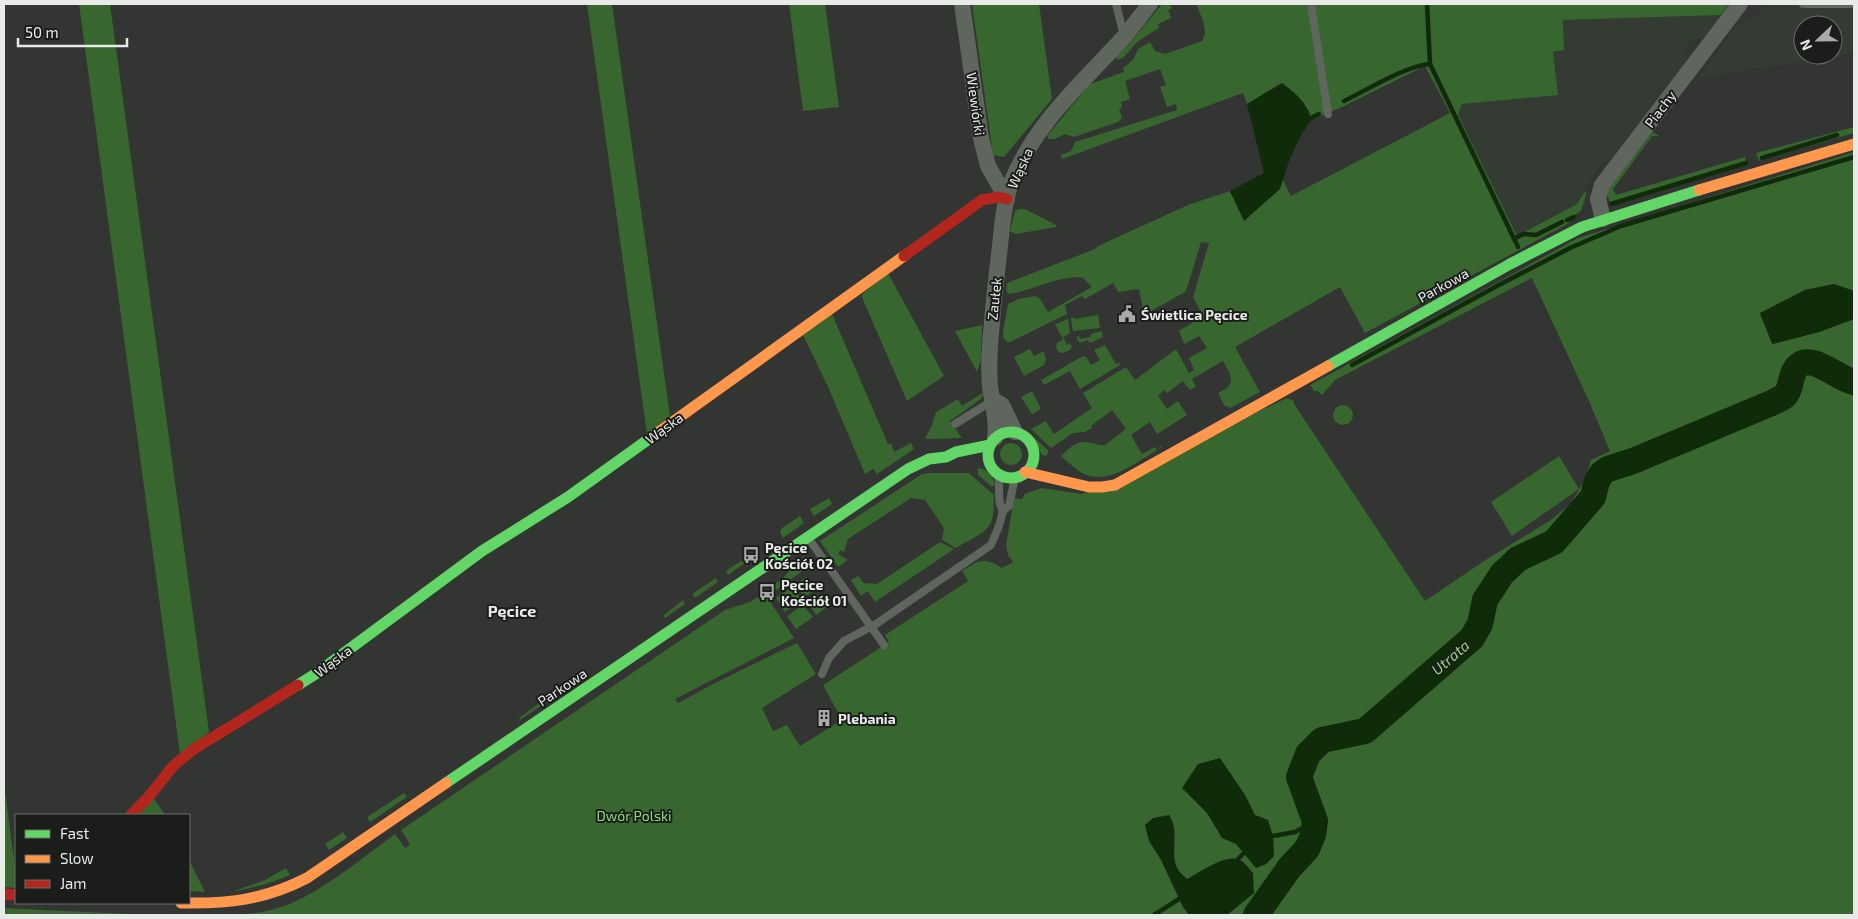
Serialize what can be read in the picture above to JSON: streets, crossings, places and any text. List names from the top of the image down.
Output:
{
  "streets": {
    "street": [
      "Wiewiórki",
      "Piachy",
      "Wąska",
      "Parkowa",
      "Zaułek"
    ]
  },
  "crossings": [
    ["Wiewiórki", "Wąska"],
    ["Wiewiórki", "Zaułek"],
    ["Piachy", "Parkowa"],
    ["Wąska", "Zaułek"],
    ["Parkowa", "Zaułek"]
  ],
  "districts": ["Pęcice"],
  "water": ["Utrata"],
  "parks": ["Dwór Polski"],
  "places": {
    "public building": ["Świetlica Pęcice"],
    "bus stop": ["Pęcice Kościół 02", "Pęcice Kościół 01"],
    "building": ["Plebania"]
  },
  "legend": ["Fast", "Slow", "Jam"],
  "scale_bar": "50 m",
  "north": "left"
}
